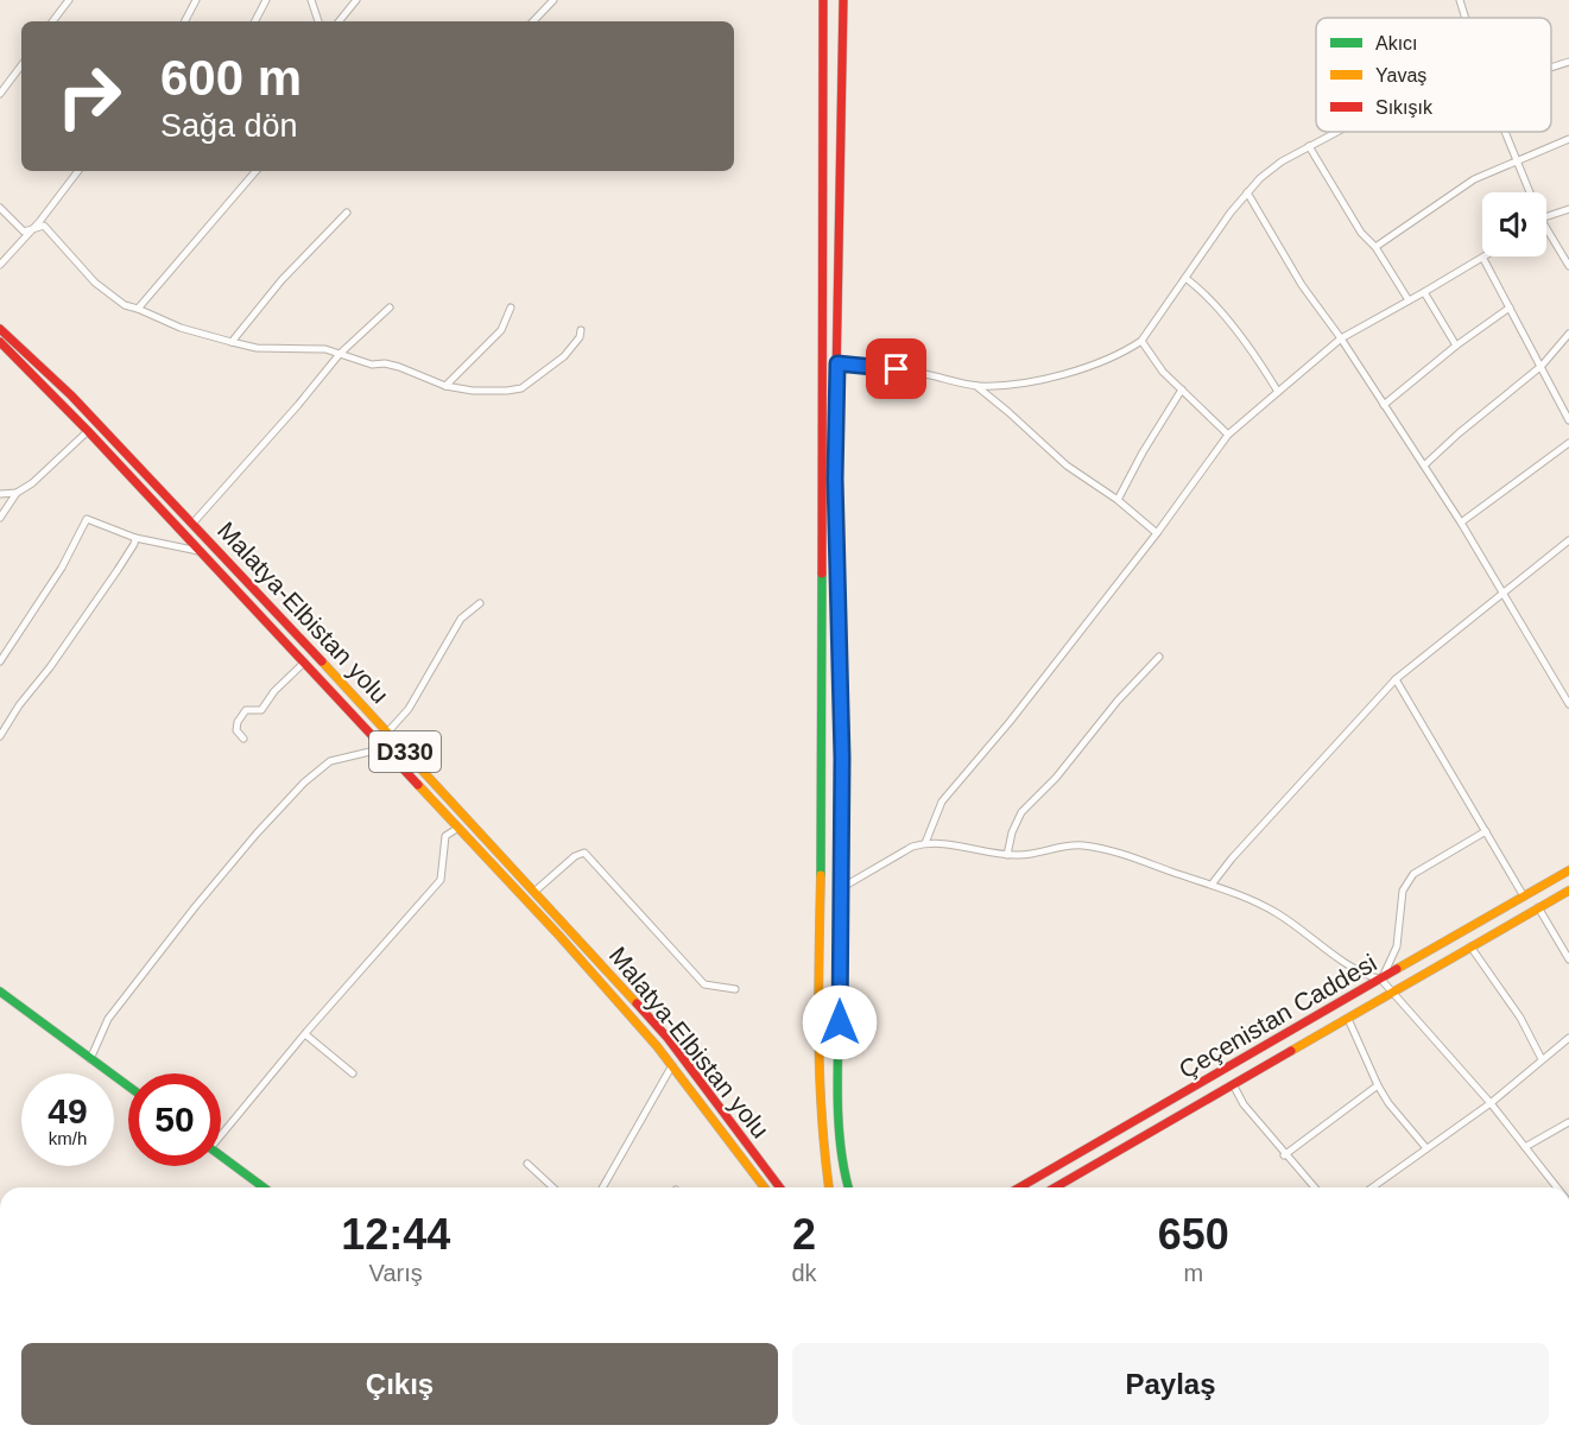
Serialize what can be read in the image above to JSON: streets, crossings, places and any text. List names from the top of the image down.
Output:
{
  "streets": {
    "main road": ["Malatya-Elbistan yolu", "D330", "Çeçenistan Caddesi"]
  },
  "legend": ["Akıcı", "Yavaş", "Sıkışık"],
  "page": {
    "turn": ["600 m", "Sağa dön"],
    "speed": "49 km/h",
    "limit": "50",
    "eta": [
      "12:44",
      "Varış",
      "2",
      "dk",
      "650",
      "m"
    ],
    "buttons": ["Çıkış", "Paylaş"]
  }
}
